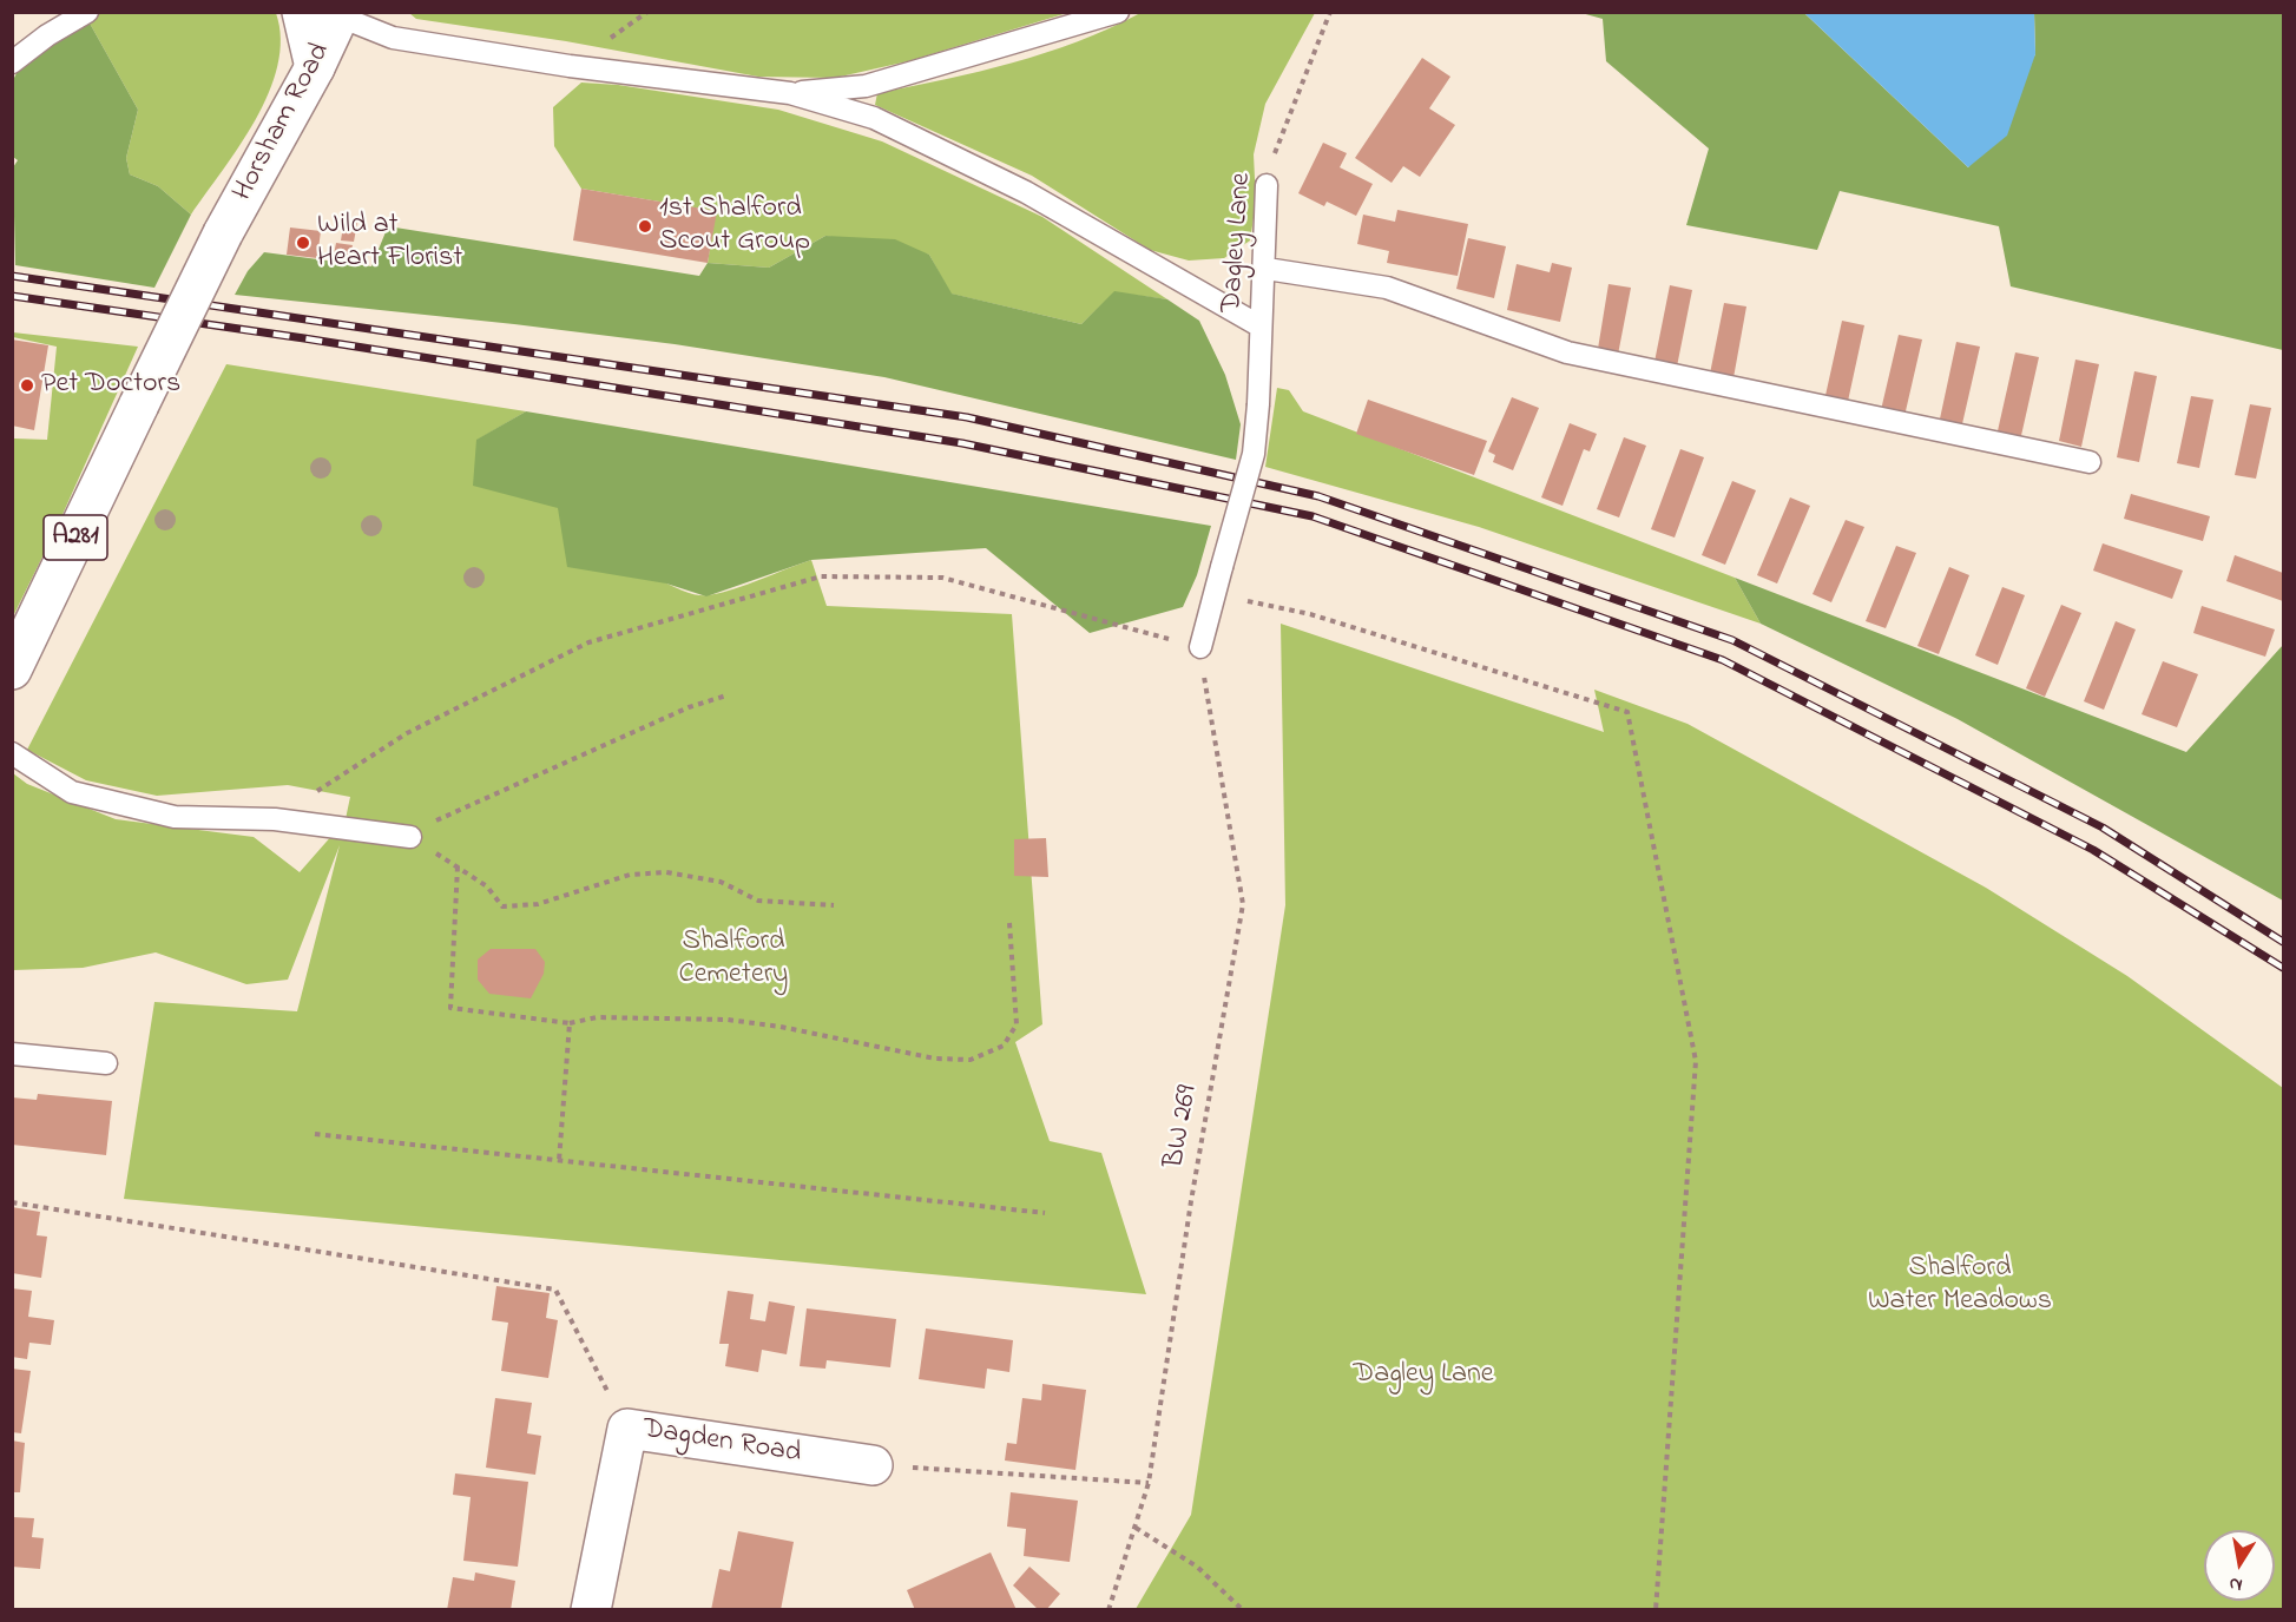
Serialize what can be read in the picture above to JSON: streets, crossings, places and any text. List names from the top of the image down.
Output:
{
  "streets": {
    "main road": ["Horsham Road", "A281", "Dagden Road"],
    "lane": ["Dagley Lane"],
    "path": ["BW 269"]
  },
  "crossings": [
    ["Dagley Lane", "BW 269"]
  ],
  "parks": ["Shalford Cemetery", "Shalford Water Meadows", "Dagley Lane"],
  "places": ["1st Shalford Scout Group", "Wild at Heart Florist", "Pet Doctors"],
  "north": "bottom"
}
